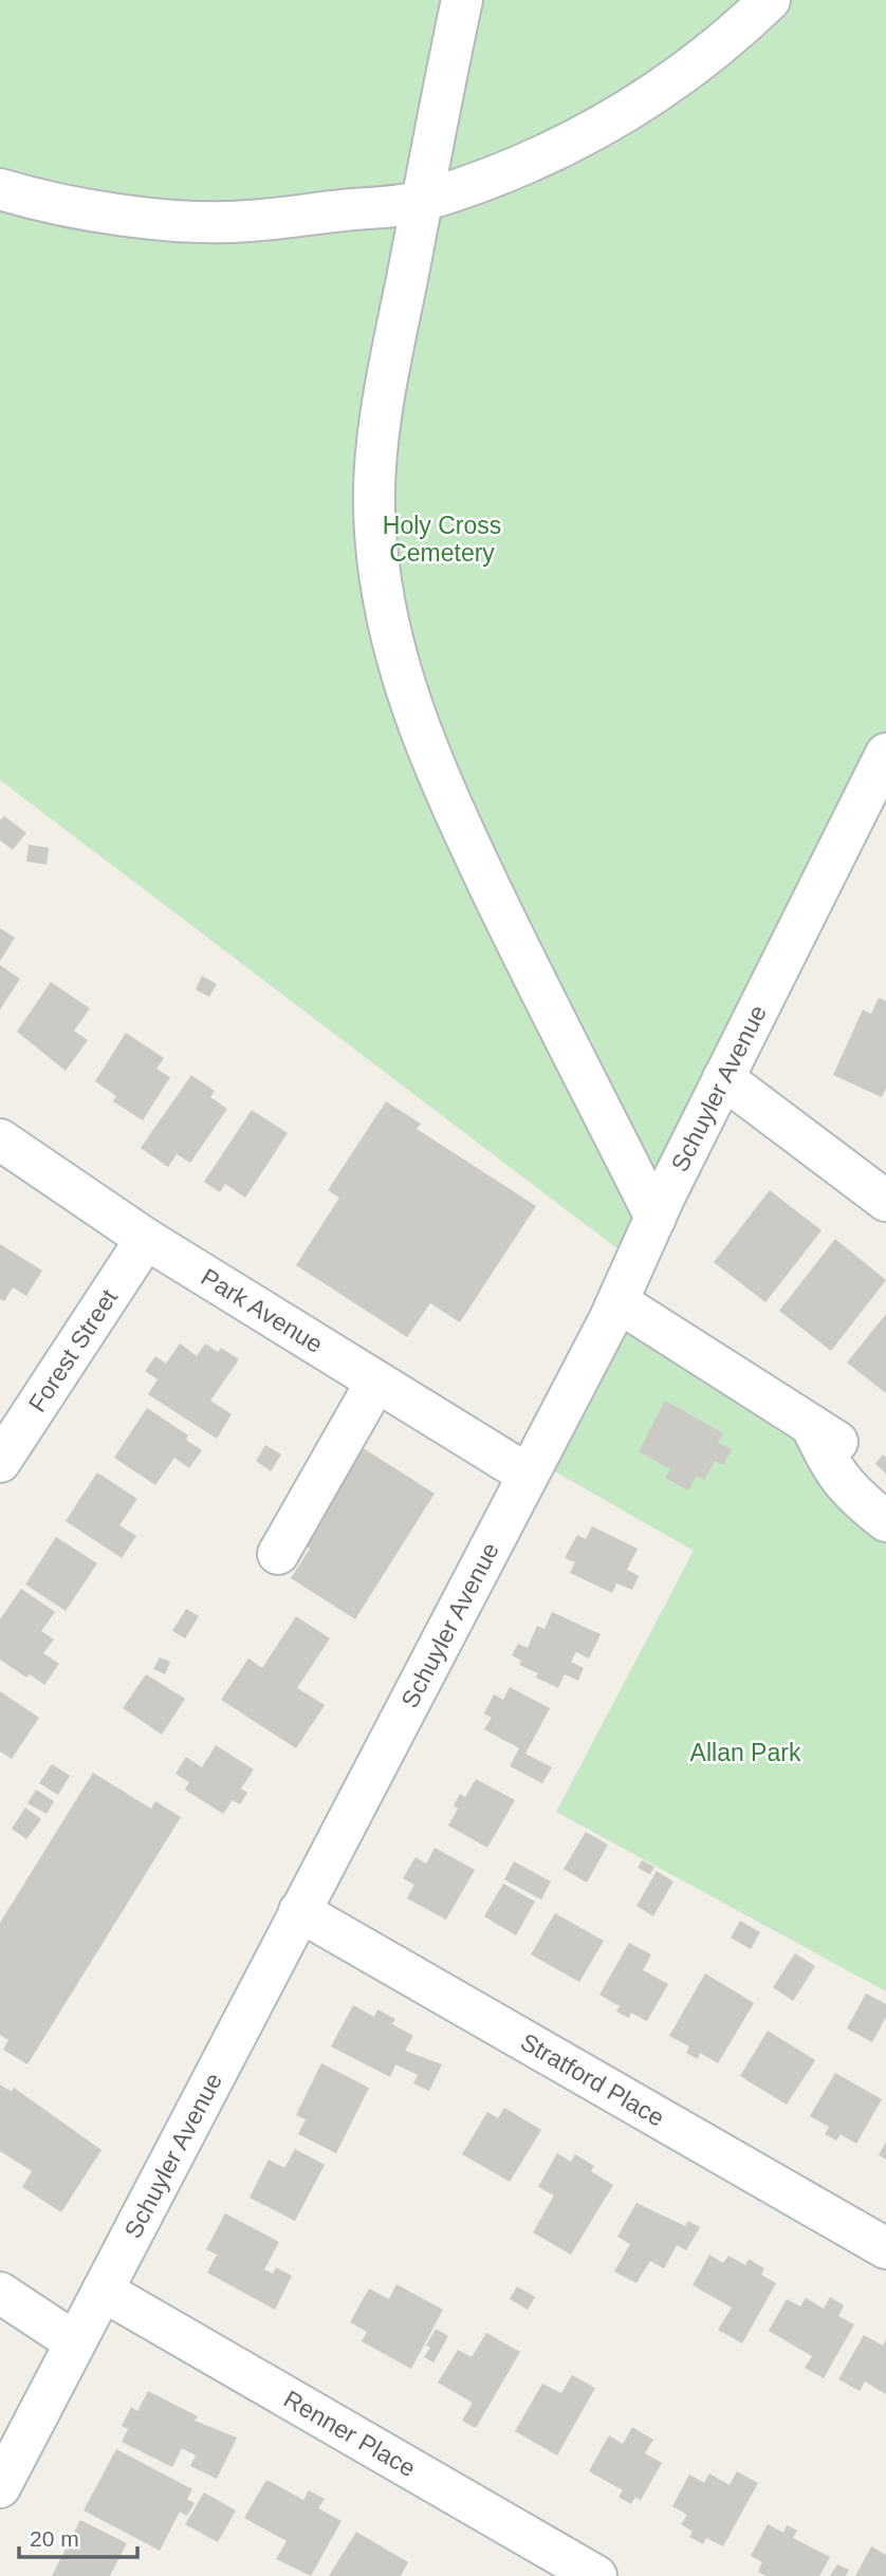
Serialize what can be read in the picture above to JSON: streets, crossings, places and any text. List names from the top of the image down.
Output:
{
  "streets": {
    "street": [
      "Schuyler Avenue",
      "Park Avenue",
      "Forest Street",
      "Stratford Place",
      "Renner Place"
    ]
  },
  "crossings": [
    ["Schuyler Avenue", "Park Avenue"],
    ["Schuyler Avenue", "Stratford Place"],
    ["Schuyler Avenue", "Renner Place"],
    ["Park Avenue", "Forest Street"]
  ],
  "parks": ["Holy Cross Cemetery", "Allan Park"],
  "scale_bar": "20 m"
}
